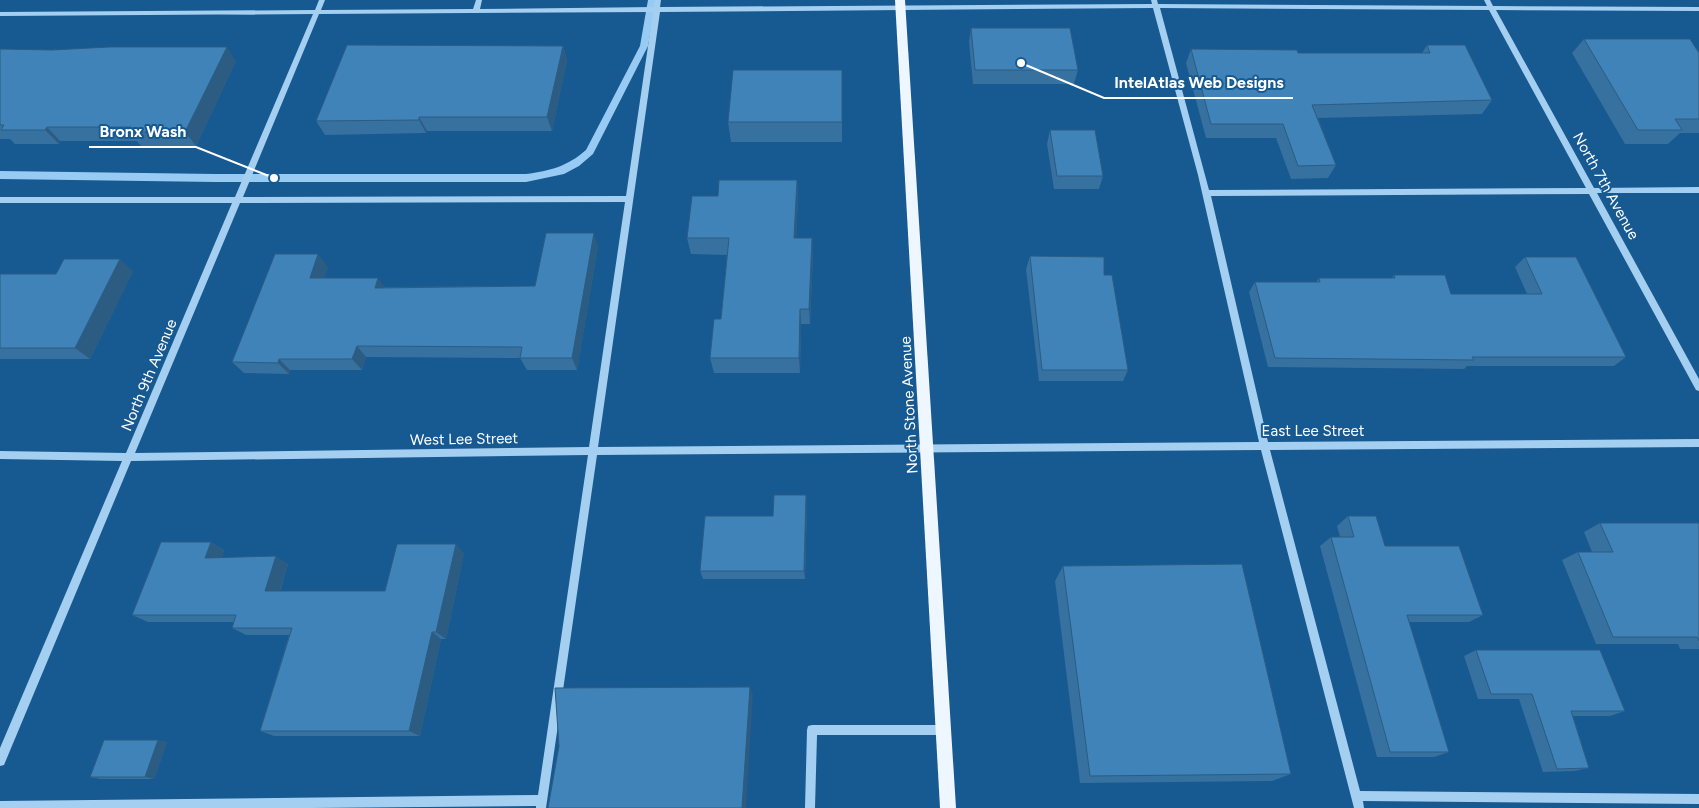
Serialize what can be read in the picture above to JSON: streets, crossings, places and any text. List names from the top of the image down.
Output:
{
  "streets": {
    "main road": ["North Stone Avenue"],
    "street": [
      "North 7th Avenue",
      "North 9th Avenue",
      "East Lee Street",
      "West Lee Street"
    ]
  },
  "crossings": [
    ["North 9th Avenue", "West Lee Street"],
    ["North Stone Avenue", "East Lee Street"],
    ["North Stone Avenue", "West Lee Street"],
    ["East Lee Street", "West Lee Street"]
  ],
  "places": ["IntelAtlas Web Designs", "Bronx Wash"]
}
